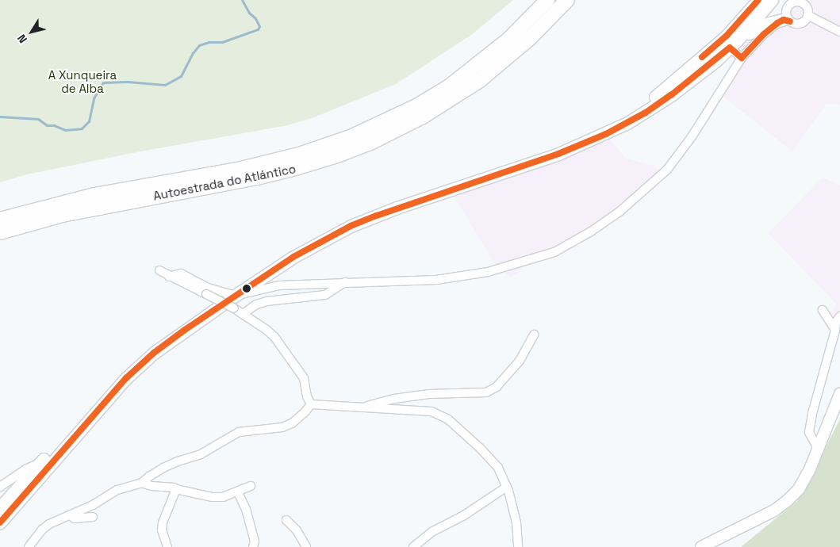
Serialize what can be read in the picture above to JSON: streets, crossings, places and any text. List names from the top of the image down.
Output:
{
  "streets": {
    "highway": ["Autoestrada do Atlántico"]
  },
  "parks": ["A Xunqueira de Alba"],
  "north": "bottom left"
}
